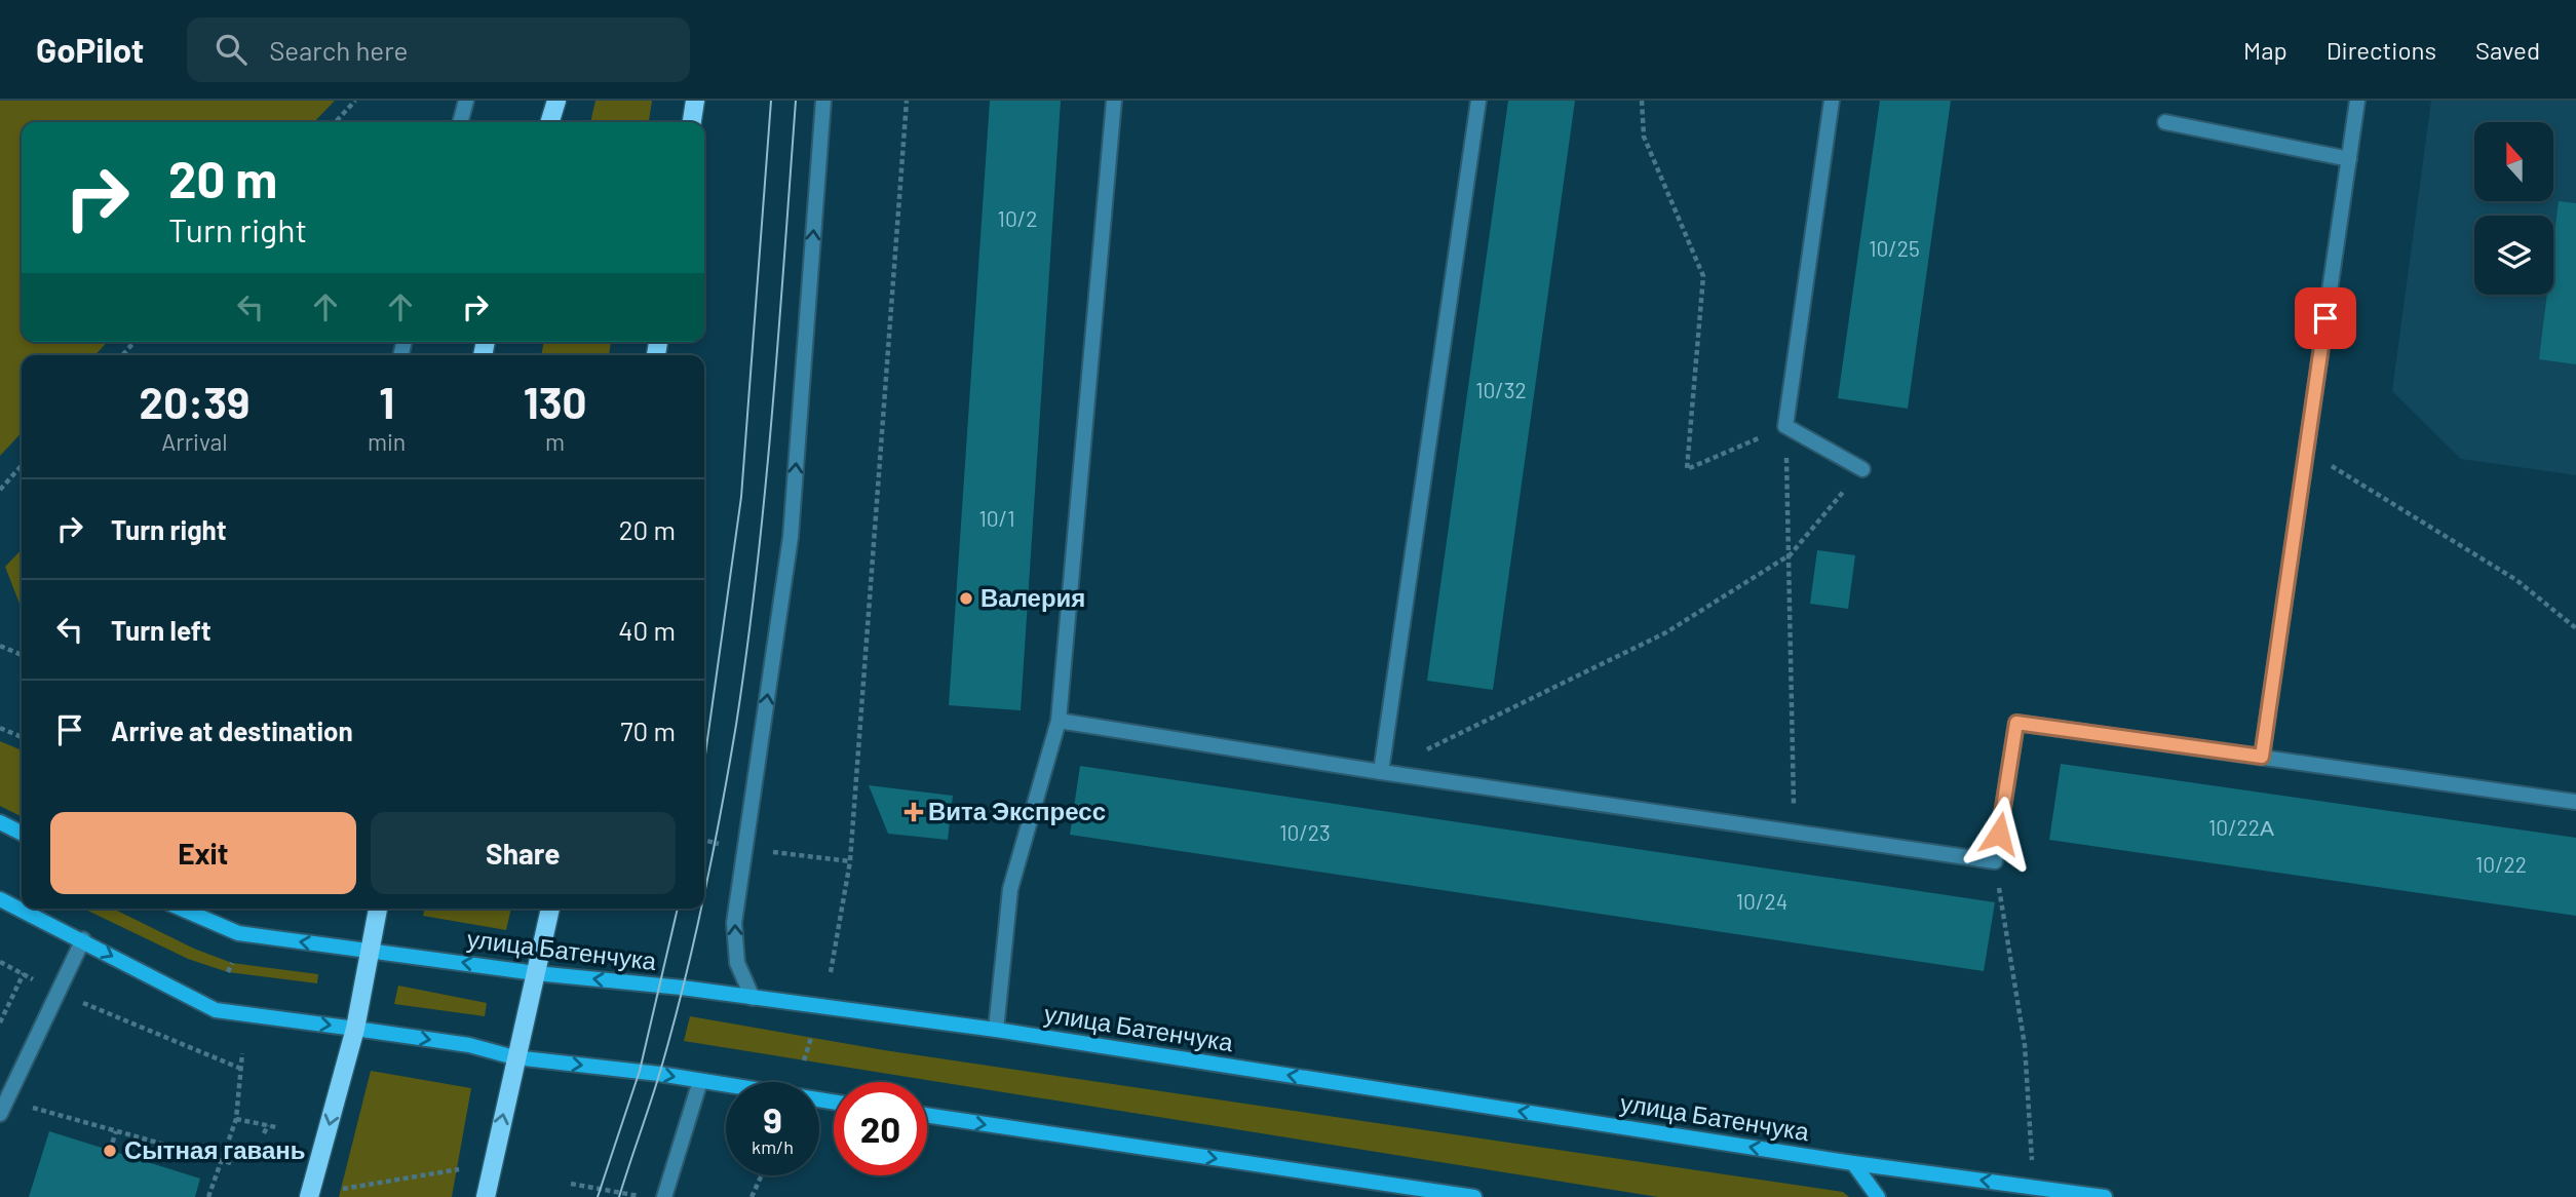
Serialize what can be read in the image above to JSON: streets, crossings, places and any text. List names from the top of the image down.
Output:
{
  "streets": {
    "main road": ["улица Батенчука"]
  },
  "places": {
    "other": ["Валерия", "Сытная гавань"],
    "health": ["Вита Экспресс"]
  },
  "house_numbers": [
    "10/2",
    "10/25",
    "10/32",
    "10/1",
    "10/22А",
    "10/23",
    "10/22",
    "10/24"
  ],
  "north": "top",
  "page": {
    "header": "GoPilot",
    "search": "Search here",
    "nav": ["Map", "Directions", "Saved"],
    "turn": ["20 m", "Turn right"],
    "eta": [
      "20:39",
      "Arrival",
      "1",
      "min",
      "130",
      "m"
    ],
    "list": [
      {
        "name": "Turn right",
        "value": "20 m"
      },
      {
        "name": "Turn left",
        "value": "40 m"
      },
      {
        "name": "Arrive at destination",
        "value": "70 m"
      }
    ],
    "buttons": ["Exit", "Share"],
    "speed": "9 km/h",
    "limit": "20"
  }
}
